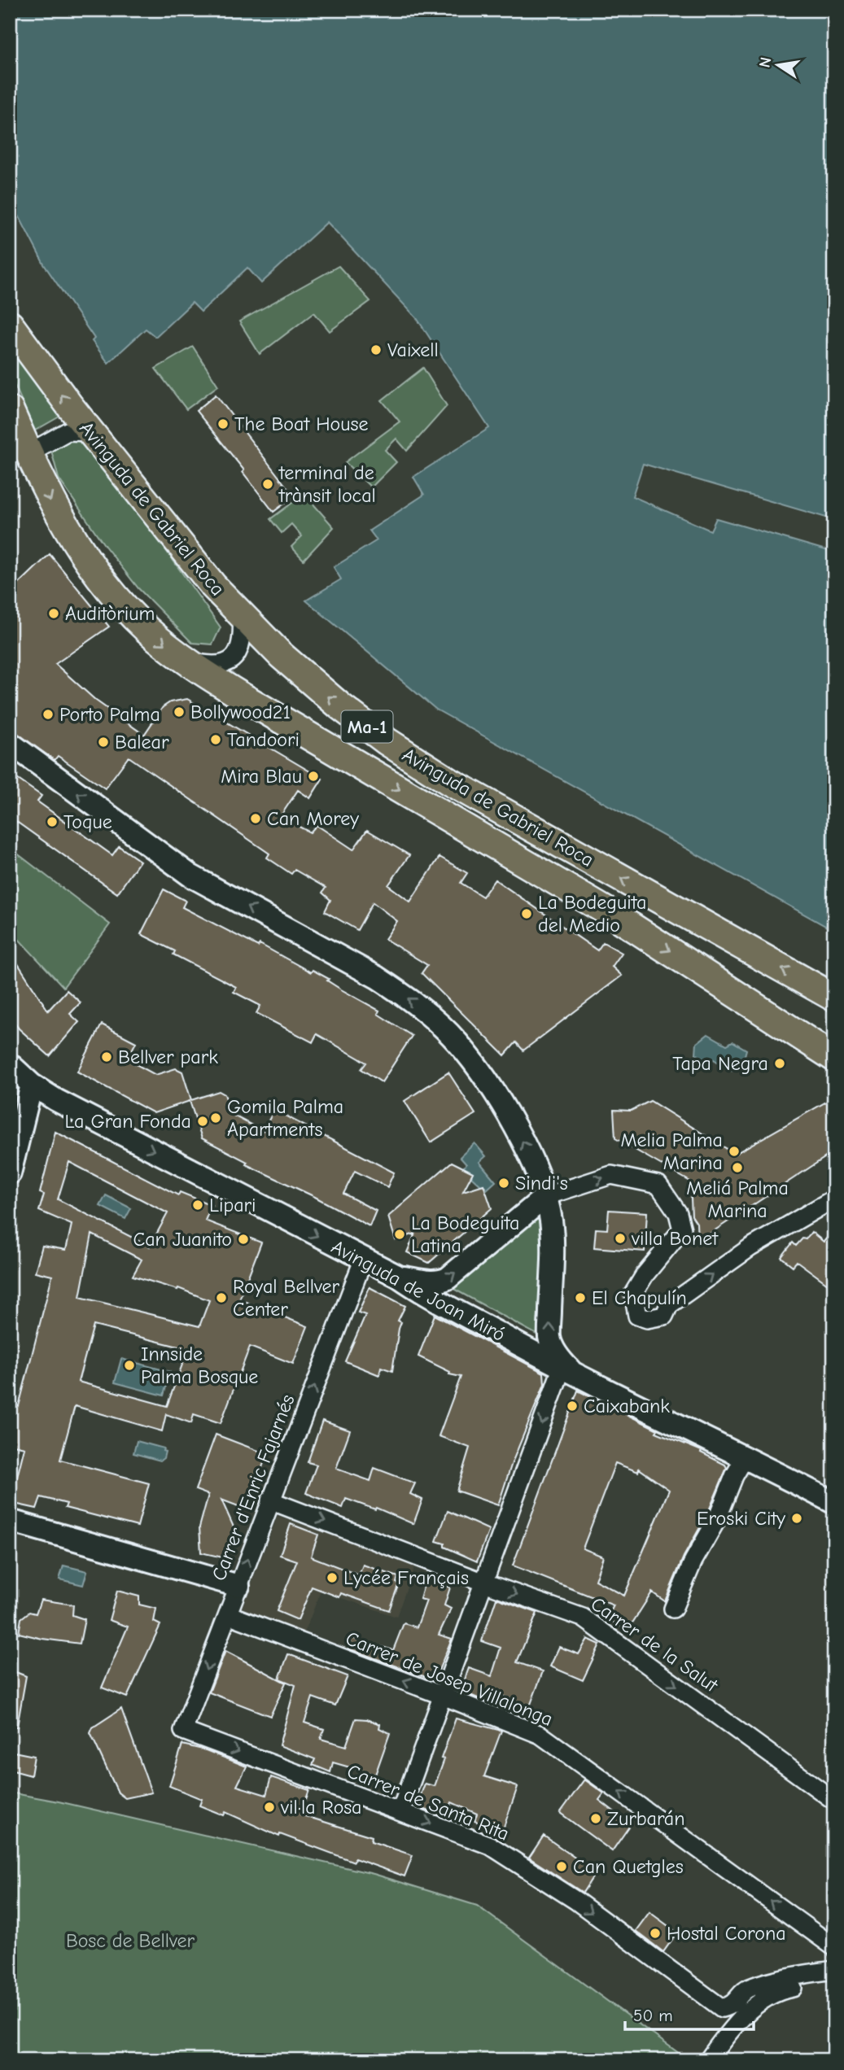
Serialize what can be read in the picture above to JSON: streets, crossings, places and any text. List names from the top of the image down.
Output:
{
  "streets": {
    "highway": ["Avinguda de Gabriel Roca", "Ma-1"],
    "street": [
      "Avinguda de Joan Miró",
      "Carrer d'Enric Fajarnés",
      "Carrer de la Salut",
      "Carrer de Josep Villalonga",
      "Carrer de Santa Rita"
    ]
  },
  "crossings": [
    ["Avinguda de Joan Miró", "Carrer d'Enric Fajarnés"],
    ["Carrer d'Enric Fajarnés", "Carrer de la Salut"],
    ["Carrer d'Enric Fajarnés", "Carrer de Josep Villalonga"],
    ["Carrer d'Enric Fajarnés", "Carrer de Santa Rita"]
  ],
  "one_way": [
    "Avinguda de Joan Miró",
    "Carrer de la Salut",
    "Carrer de Josep Villalonga",
    "Carrer de Santa Rita"
  ],
  "parks": ["Bosc de Bellver"],
  "places": [
    "Vaixell",
    "The Boat House",
    "terminal de trànsit local",
    "Auditòrium",
    "Bollywood21",
    "Porto Palma",
    "Tandoori",
    "Balear",
    "Mira Blau",
    "Can Morey",
    "Toque",
    "La Bodeguita del Medio",
    "Bellver park",
    "Tapa Negra",
    "Gomila Palma Apartments",
    "La Gran Fonda",
    "Melia Palma Marina",
    "Meliá Palma Marina",
    "Sindi's",
    "Lipari",
    "La Bodeguita Latina",
    "villa Bonet",
    "Can Juanito",
    "Royal Bellver Center",
    "El Chapulín",
    "Innside Palma Bosque",
    "Caixabank",
    "Eroski City",
    "Lycée Français",
    "vil·la Rosa",
    "Zurbarán",
    "Can Quetgles",
    "Hostal Corona"
  ],
  "scale_bar": "50 m",
  "north": "left"
}
